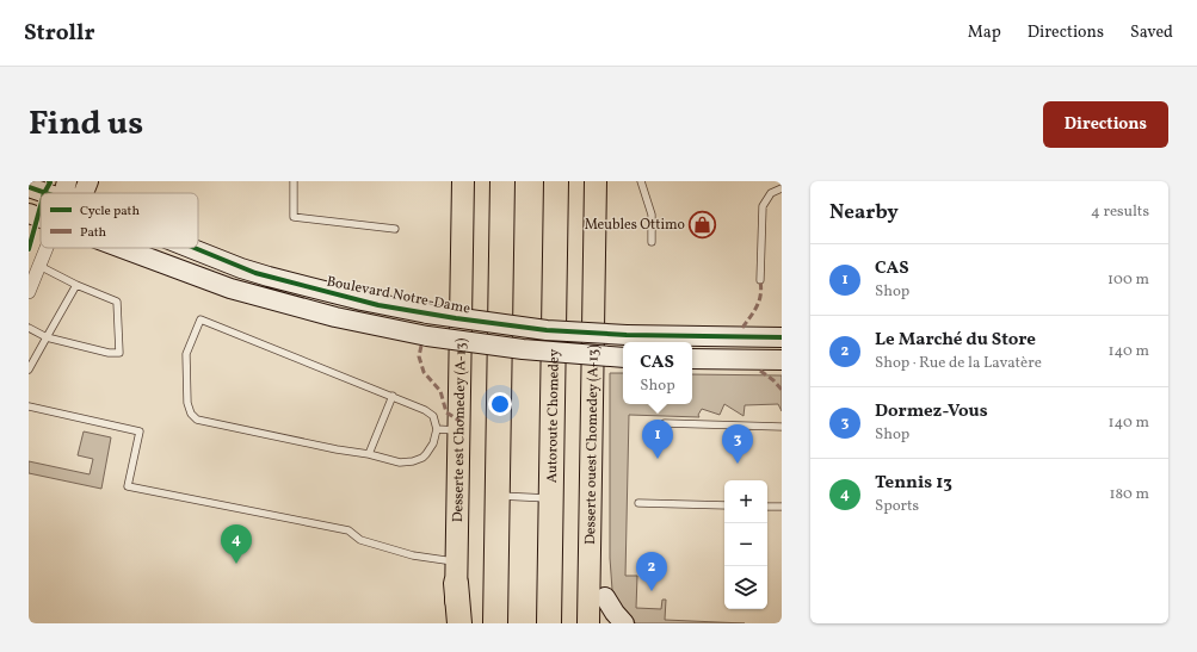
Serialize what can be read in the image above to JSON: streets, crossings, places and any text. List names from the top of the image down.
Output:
{
  "streets": {
    "highway": ["Autoroute Chomedey"],
    "main road": ["Desserte est Chomedey (A-13)", "Desserte ouest Chomedey (A-13)"],
    "street": ["Boulevard Notre-Dame"]
  },
  "places": {
    "shop": ["Meubles Ottimo"]
  },
  "legend": ["Cycle path", "Path"],
  "page": {
    "header": "Strollr",
    "nav": ["Map", "Directions", "Saved"],
    "title": "Find us",
    "buttons": "Directions",
    "heading": ["Nearby", "4 results"],
    "list": [
      {
        "mark": "1",
        "name": "CAS",
        "note": "Shop",
        "value": "100 m"
      },
      {
        "mark": "2",
        "name": "Le Marché du Store",
        "note": "Shop · Rue de la Lavatère",
        "value": "140 m"
      },
      {
        "mark": "3",
        "name": "Dormez-Vous",
        "note": "Shop",
        "value": "140 m"
      },
      {
        "mark": "4",
        "name": "Tennis 13",
        "note": "Sports",
        "value": "180 m"
      }
    ],
    "popup": ["CAS", "Shop"],
    "pins": [
      "1",
      "3",
      "4",
      "2"
    ],
    "map_buttons": ["+", "−"]
  }
}
